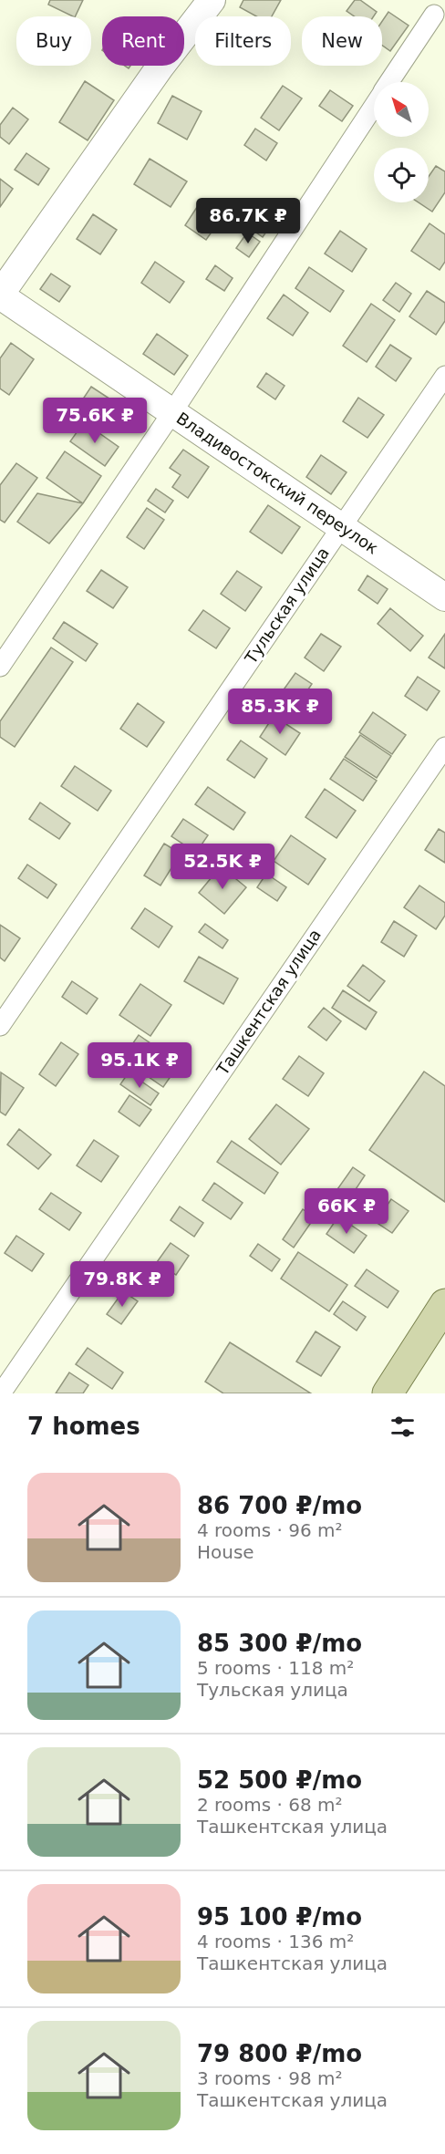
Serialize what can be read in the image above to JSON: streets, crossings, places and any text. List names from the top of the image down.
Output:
{
  "streets": {
    "street": ["Владивостокский переулок", "Тульская улица", "Ташкентская улица"]
  },
  "crossings": [
    ["Владивостокский переулок", "Тульская улица"]
  ],
  "north": "top left",
  "page": {
    "chip": [
      "Buy",
      "Rent",
      "Filters",
      "New"
    ],
    "price": [
      "86.7K ₽",
      "75.6K ₽",
      "85.3K ₽",
      "52.5K ₽",
      "95.1K ₽",
      "66K ₽",
      "79.8K ₽"
    ],
    "heading": "7 homes",
    "list": [
      {
        "name": "86 700 ₽/mo",
        "note": "4 rooms · 96 m² · House"
      },
      {
        "name": "85 300 ₽/mo",
        "note": "5 rooms · 118 m² · Тульская улица"
      },
      {
        "name": "52 500 ₽/mo",
        "note": "2 rooms · 68 m² · Ташкентская улица"
      },
      {
        "name": "95 100 ₽/mo",
        "note": "4 rooms · 136 m² · Ташкентская улица"
      },
      {
        "name": "79 800 ₽/mo",
        "note": "3 rooms · 98 m² · Ташкентская улица"
      }
    ]
  }
}
